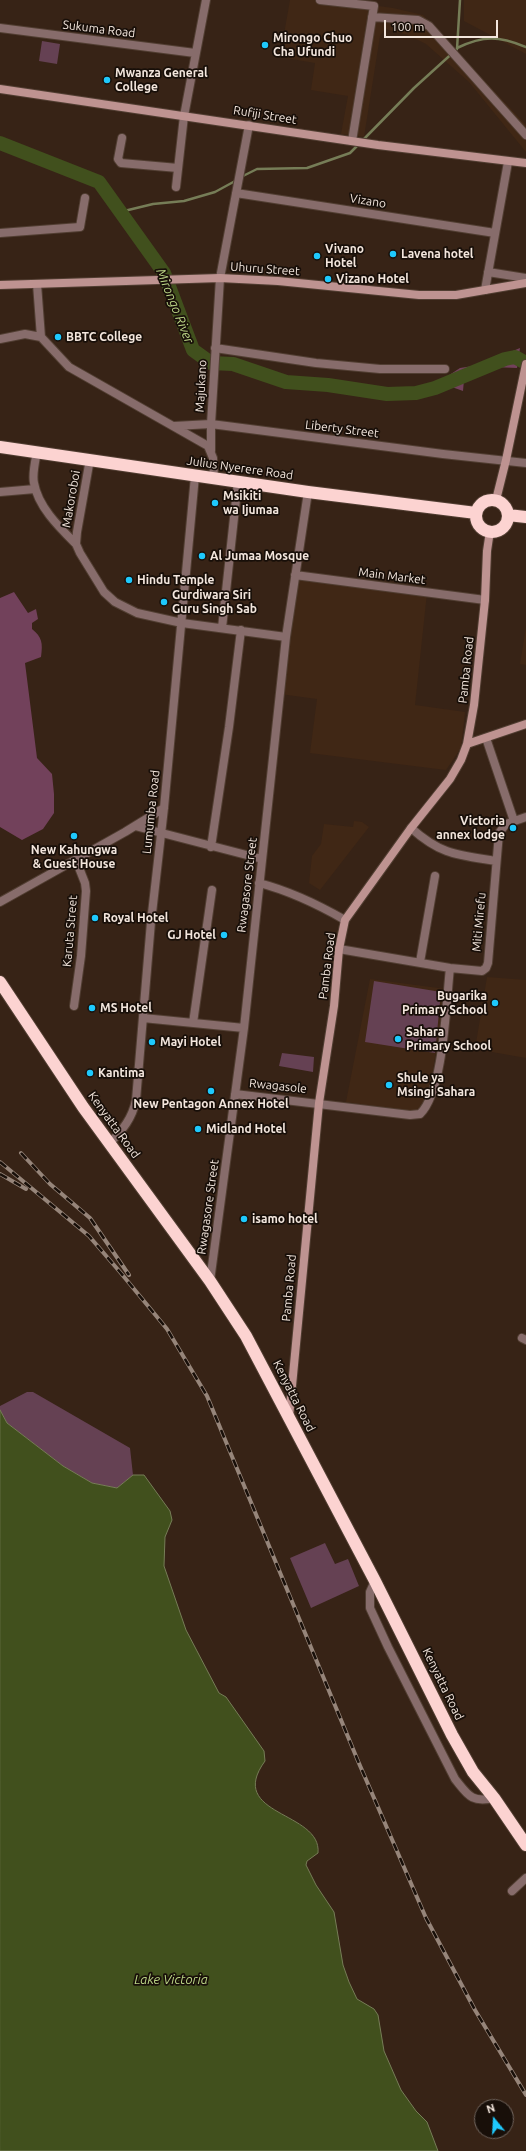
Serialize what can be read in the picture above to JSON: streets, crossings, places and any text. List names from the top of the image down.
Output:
{
  "streets": {
    "highway": ["Julius Nyerere Road", "Kenyatta Road"],
    "street": [
      "Sukuma Road",
      "Rufiji Street",
      "Vizano",
      "Uhuru Street",
      "Majukano",
      "Liberty Street",
      "Makoroboi",
      "Main Market",
      "Pamba Road",
      "Lumumba Road",
      "Rwagasore Street",
      "Miti Mirefu",
      "Karuta Street",
      "Rwagasole"
    ]
  },
  "crossings": [
    ["Rufiji Street", "Majukano"],
    ["Vizano", "Majukano"],
    ["Uhuru Street", "Majukano"],
    ["Majukano", "Liberty Street"],
    ["Julius Nyerere Road", "Makoroboi"],
    ["Julius Nyerere Road", "Pamba Road"],
    ["Julius Nyerere Road", "Lumumba Road"],
    ["Julius Nyerere Road", "Rwagasore Street"],
    ["Makoroboi", "Lumumba Road"],
    ["Main Market", "Pamba Road"],
    ["Main Market", "Rwagasore Street"],
    ["Pamba Road", "Miti Mirefu"],
    ["Pamba Road", "Rwagasole"],
    ["Pamba Road", "Kenyatta Road"],
    ["Lumumba Road", "Kenyatta Road"],
    ["Rwagasore Street", "Rwagasole"],
    ["Rwagasore Street", "Kenyatta Road"],
    ["Miti Mirefu", "Rwagasole"]
  ],
  "water": ["Mirongo River", "Lake Victoria"],
  "places": [
    "Mirongo Chuo Cha Ufundi",
    "Mwanza General College",
    "Lavena hotel",
    "Vivano Hotel",
    "Vizano Hotel",
    "BBTC College",
    "Msikiti wa Ijumaa",
    "Al Jumaa Mosque",
    "Hindu Temple",
    "Gurdiwara Siri Guru Singh Sab",
    "Victoria annex lodge",
    "New Kahungwa & Guest House",
    "Royal Hotel",
    "GJ Hotel",
    "Bugarika Primary School",
    "MS Hotel",
    "Sahara Primary School",
    "Mayi Hotel",
    "Kantima",
    "Shule ya Msingi Sahara",
    "New Pentagon Annex Hotel",
    "Midland Hotel",
    "isamo hotel"
  ],
  "scale_bar": "100 m",
  "north": "top"
}
